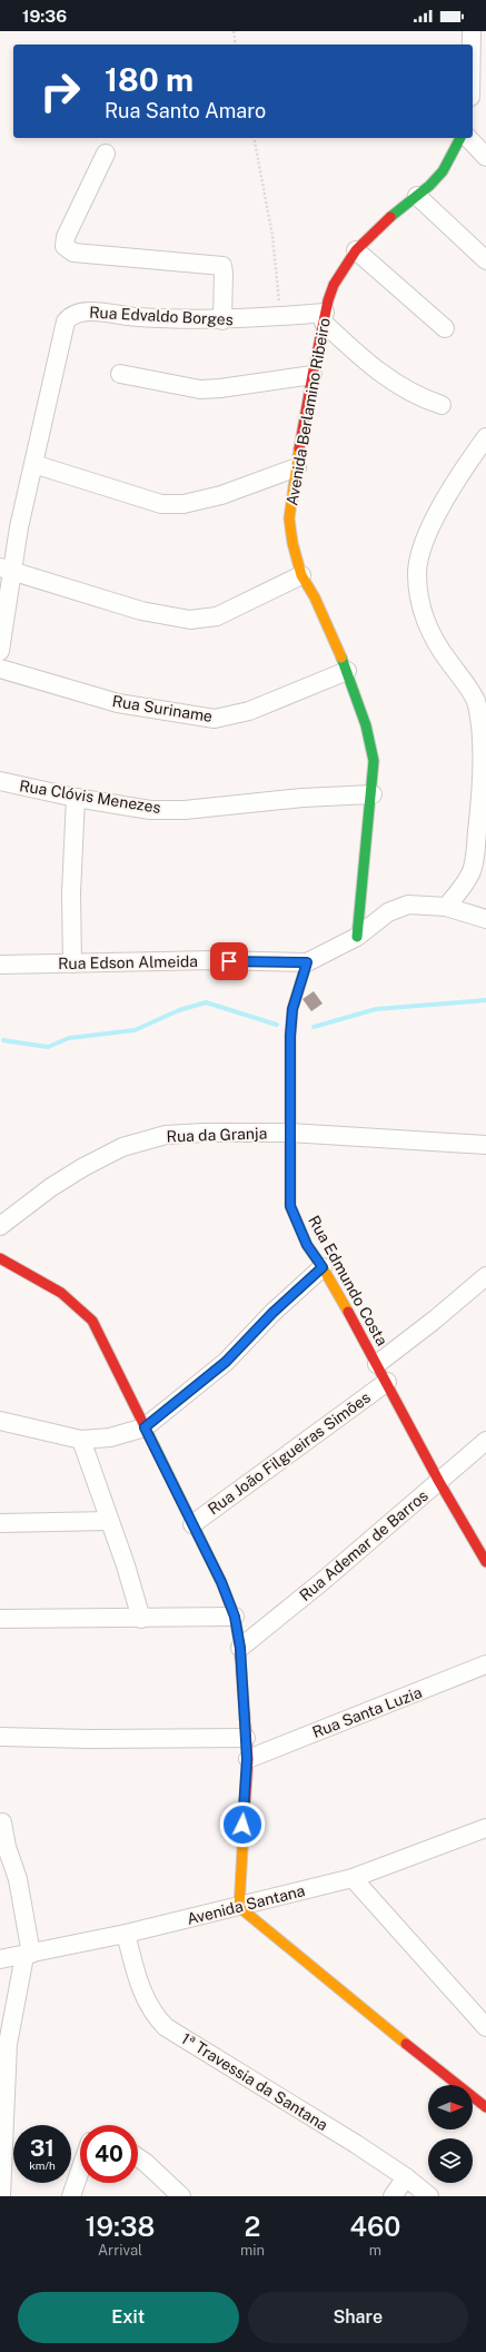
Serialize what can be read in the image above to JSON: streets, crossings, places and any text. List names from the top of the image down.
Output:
{
  "streets": {
    "street": [
      "Rua Edvaldo Borges",
      "Avenida Berlamino Ribeiro",
      "Rua Suriname",
      "Rua Clóvis Menezes",
      "Rua Edson Almeida",
      "Rua da Granja",
      "Rua Edmundo Costa",
      "Rua João Filgueiras Simões",
      "Rua Ademar de Barros",
      "Rua Santa Luzia",
      "Avenida Santana",
      "1ª Travessia da Santana"
    ]
  },
  "crossings": [
    ["Rua Edvaldo Borges", "Avenida Berlamino Ribeiro"],
    ["Avenida Berlamino Ribeiro", "Rua Suriname"],
    ["Avenida Berlamino Ribeiro", "Rua Clóvis Menezes"],
    ["Avenida Berlamino Ribeiro", "Rua Edson Almeida"],
    ["Rua Edson Almeida", "Rua Edmundo Costa"],
    ["Rua da Granja", "Rua Edmundo Costa"],
    ["Rua Edmundo Costa", "Rua João Filgueiras Simões"],
    ["Rua Edmundo Costa", "Rua Ademar de Barros"],
    ["Avenida Santana", "1ª Travessia da Santana"]
  ],
  "north": "right",
  "page": {
    "status": "19:36",
    "turn": ["180 m", "Rua Santo Amaro"],
    "speed": "31 km/h",
    "limit": "40",
    "eta": [
      "19:38",
      "Arrival",
      "2",
      "min",
      "460",
      "m"
    ],
    "buttons": ["Exit", "Share"]
  }
}
